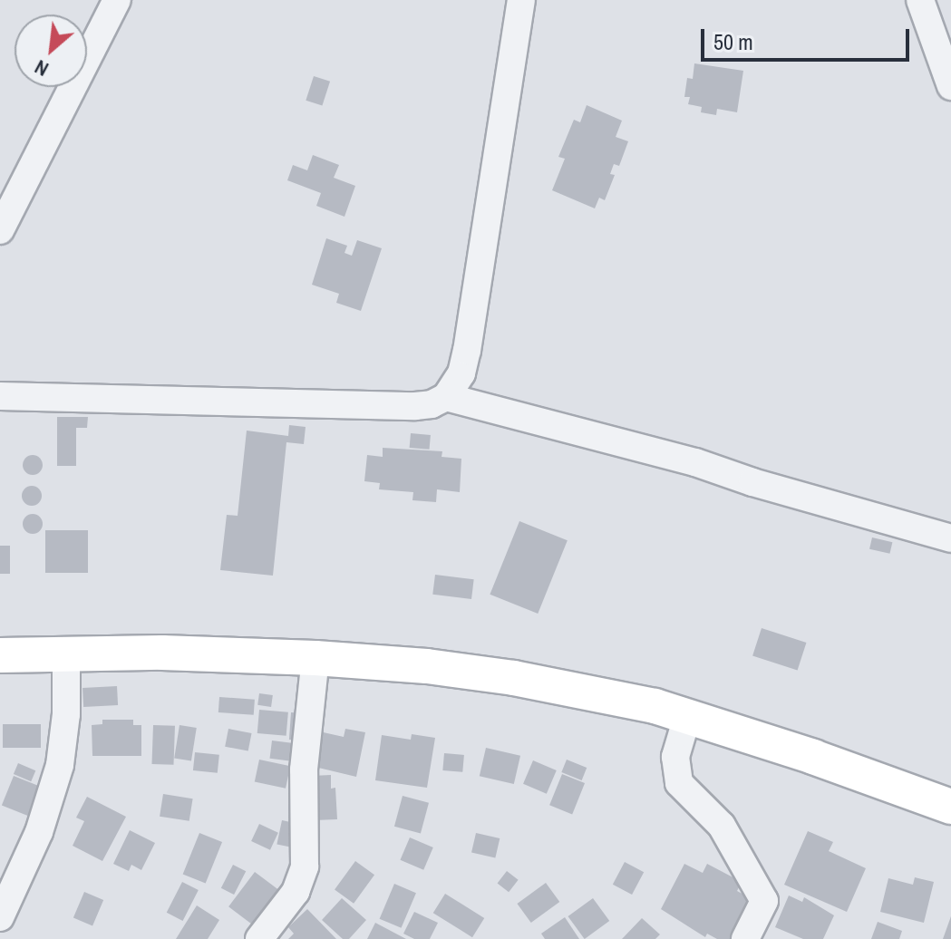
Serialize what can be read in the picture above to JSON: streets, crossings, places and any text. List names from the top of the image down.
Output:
{
  "scale_bar": "50 m",
  "north": "bottom left"
}
